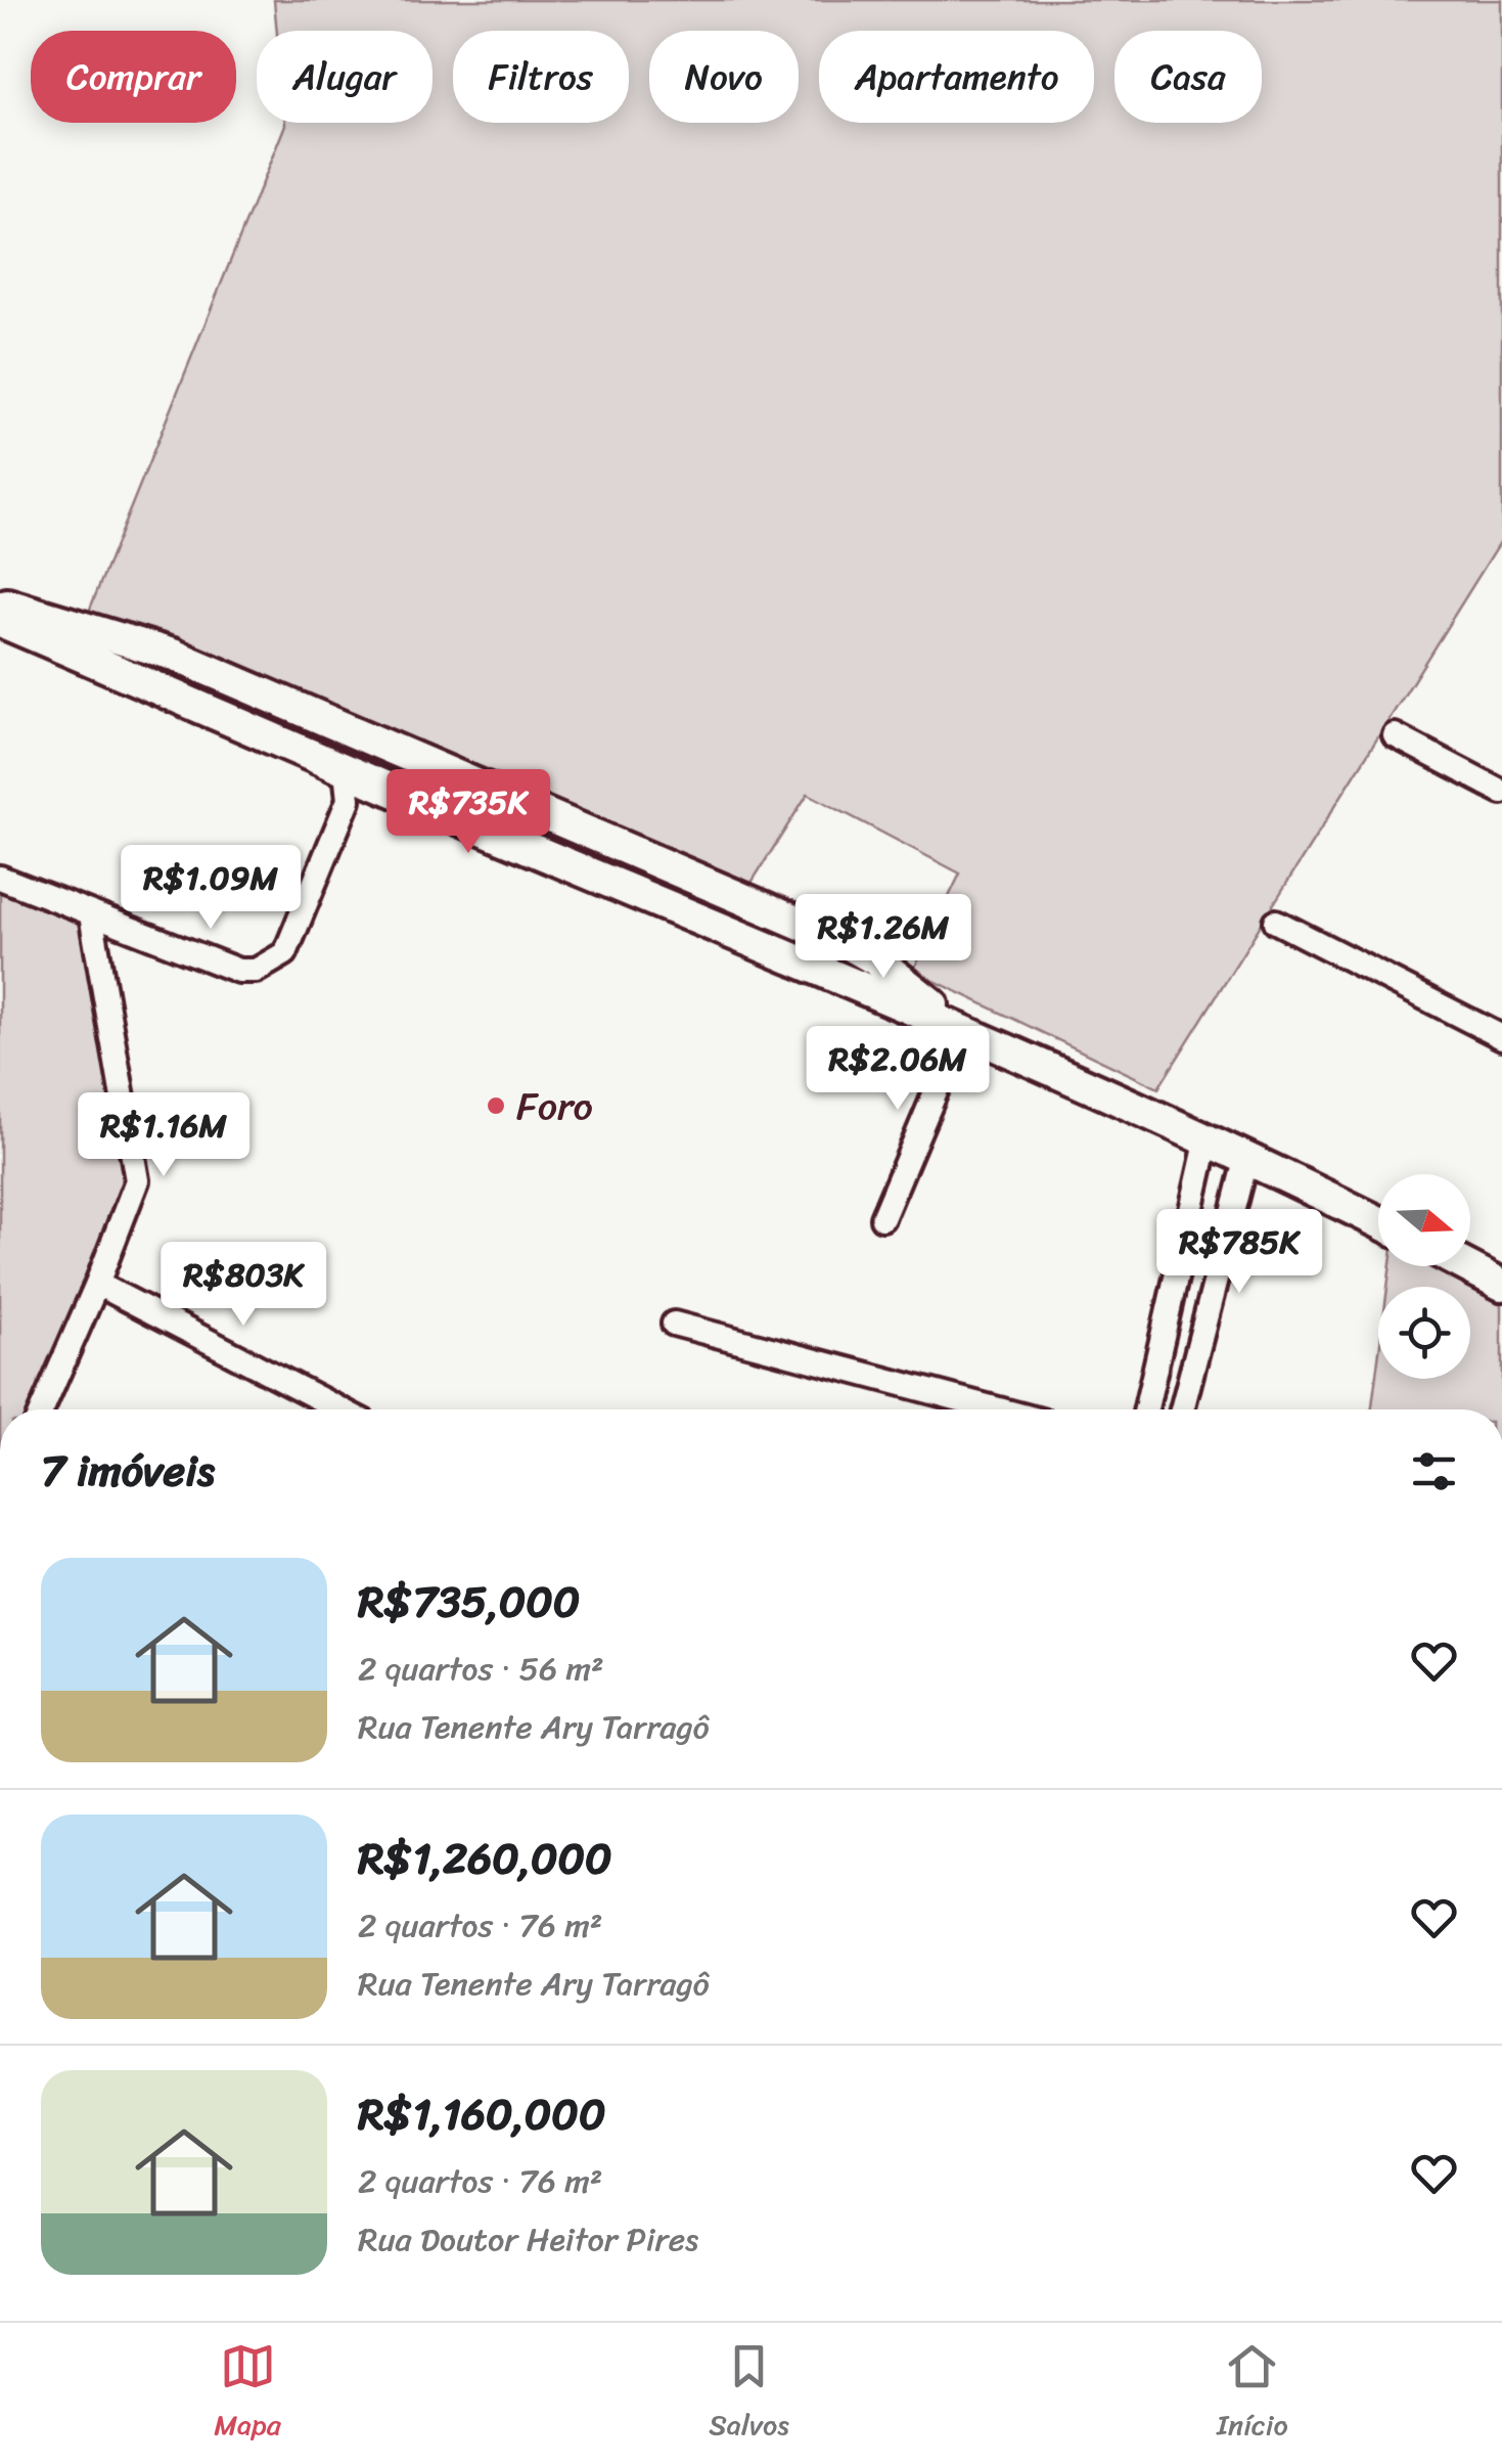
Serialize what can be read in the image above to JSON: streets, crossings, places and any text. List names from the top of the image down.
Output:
{
  "places": ["Foro"],
  "north": "right",
  "page": {
    "chip": [
      "Comprar",
      "Alugar",
      "Filtros",
      "Novo",
      "Apartamento",
      "Casa"
    ],
    "price": [
      "R$735K",
      "R$1.09M",
      "R$1.26M",
      "R$2.06M",
      "R$1.16M",
      "R$785K",
      "R$803K"
    ],
    "heading": "7 imóveis",
    "list": [
      {
        "name": "R$735,000",
        "note": "2 quartos · 56 m² · Rua Tenente Ary Tarragô"
      },
      {
        "name": "R$1,260,000",
        "note": "2 quartos · 76 m² · Rua Tenente Ary Tarragô"
      },
      {
        "name": "R$1,160,000",
        "note": "2 quartos · 76 m² · Rua Doutor Heitor Pires"
      }
    ],
    "tabs": ["Mapa", "Salvos", "Início"]
  }
}
